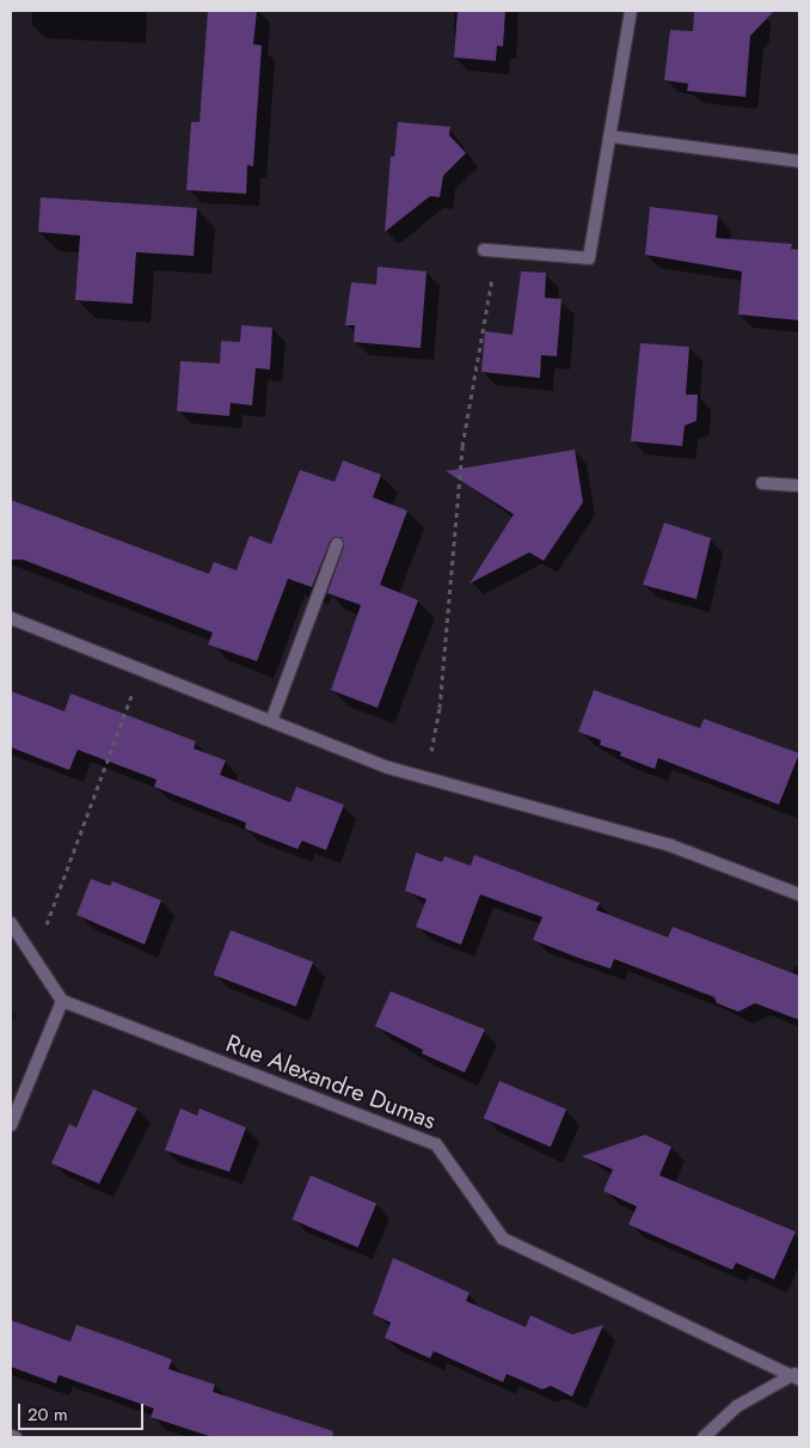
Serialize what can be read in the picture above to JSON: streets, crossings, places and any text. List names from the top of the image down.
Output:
{
  "streets": {
    "street": ["Rue Alexandre Dumas"]
  },
  "scale_bar": "20 m"
}
